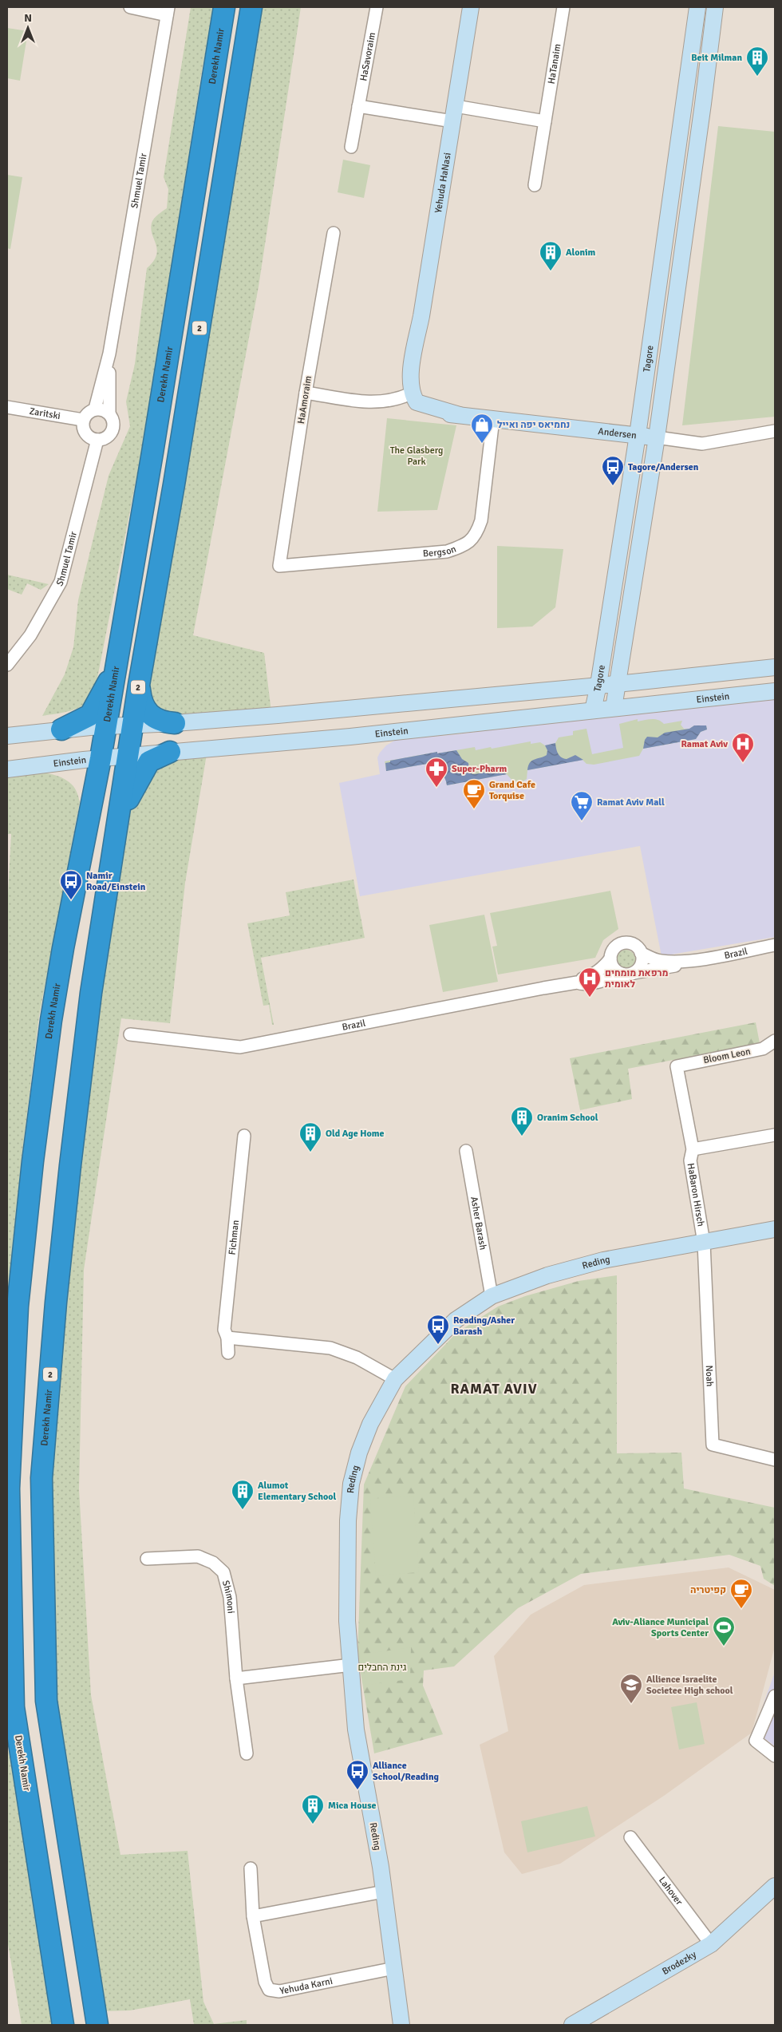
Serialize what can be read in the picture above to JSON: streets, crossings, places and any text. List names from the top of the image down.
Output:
{
  "streets": {
    "highway": ["Derekh Namir", "2"],
    "street": [
      "HaSavoraim",
      "HaTanaim",
      "Shmuel Tamir",
      "Yehuda HaNasi",
      "Tagore",
      "HaAmoraim",
      "Zaritski",
      "Andersen",
      "Bergson",
      "Einstein",
      "Brazil",
      "Bloom Leon",
      "HaBaron Hirsch",
      "Asher Barash",
      "Fichman",
      "Reding",
      "Noah",
      "Shimoni",
      "Lahover",
      "Brodezky",
      "Yehuda Karni"
    ]
  },
  "crossings": [
    ["Derekh Namir", "Einstein"],
    ["Shmuel Tamir", "Zaritski"],
    ["Yehuda HaNasi", "Andersen"],
    ["Tagore", "Andersen"],
    ["Tagore", "Einstein"],
    ["HaAmoraim", "Bergson"],
    ["Andersen", "Bergson"],
    ["Bloom Leon", "HaBaron Hirsch"],
    ["HaBaron Hirsch", "Reding"],
    ["HaBaron Hirsch", "Noah"],
    ["Asher Barash", "Reding"],
    ["Reding", "Noah"],
    ["Reding", "Yehuda Karni"],
    ["Lahover", "Brodezky"]
  ],
  "districts": ["RAMAT AVIV"],
  "parks": ["The Glasberg Park", "גינת החבלים"],
  "places": {
    "building": [
      "Beit Milman",
      "Alonim",
      "Oranim School",
      "Old Age Home",
      "Alumot Elementary School",
      "Mica House"
    ],
    "shop": ["נחמיאס יפה ואייל"],
    "bus stop": [
      "Tagore/Andersen",
      "Namir Road/Einstein",
      "Reading/Asher Barash",
      "Alliance School/Reading"
    ],
    "hospital": ["Ramat Aviv", "מרפאת מומחים לאומית"],
    "pharmacy": ["Super-Pharm"],
    "cafe": ["Grand Cafe Torquise", "קפיטריה"],
    "supermarket": ["Ramat Aviv Mall"],
    "sports": ["Aviv-Aliance Municipal Sports Center"],
    "school or university": ["Allience Israelite Societee High school"]
  },
  "north": "top"
}
